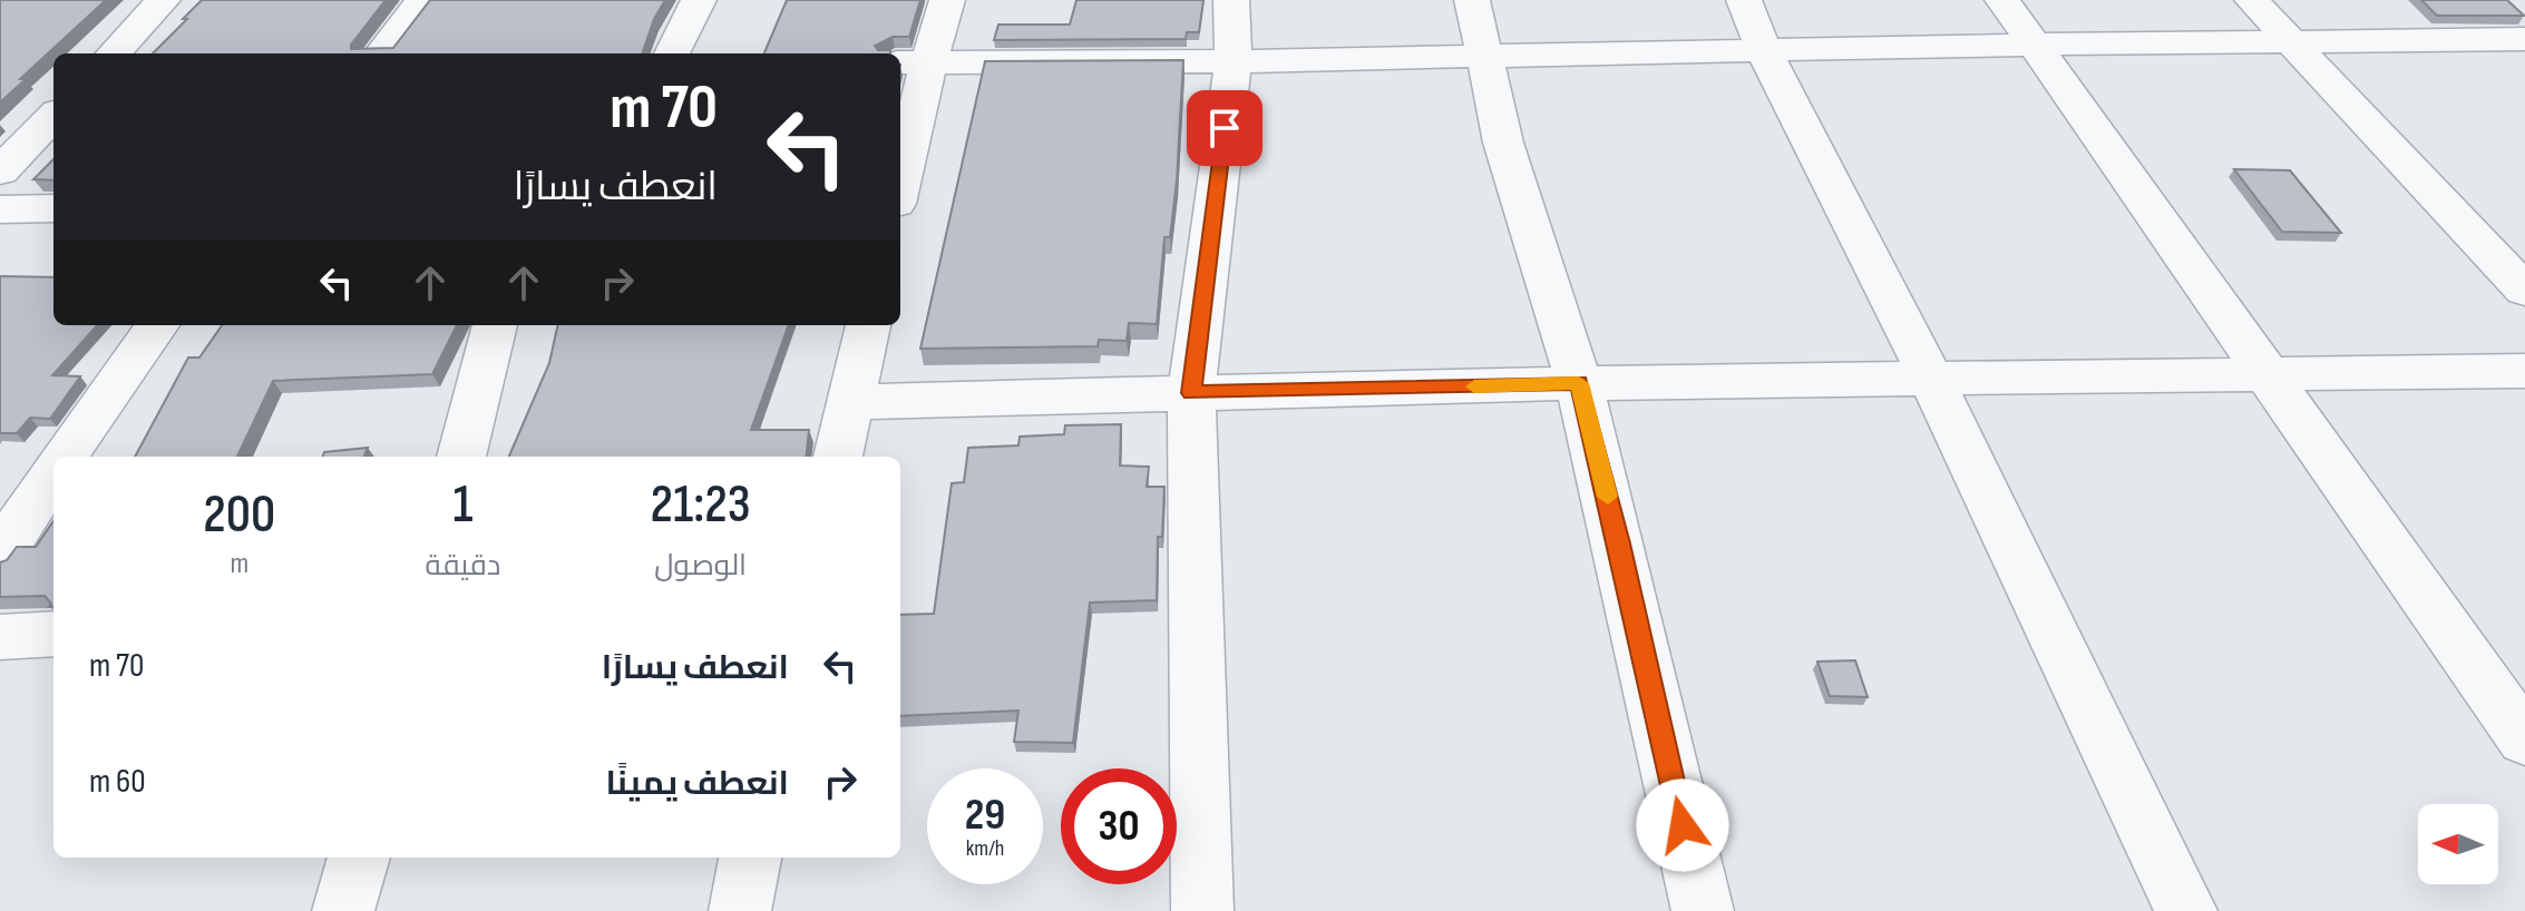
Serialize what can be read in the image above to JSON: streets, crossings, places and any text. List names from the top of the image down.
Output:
{
  "north": "left",
  "page": {
    "turn": ["70 m", "انعطف يسارًا"],
    "eta": [
      "21:23",
      "الوصول",
      "1",
      "دقيقة",
      "200",
      "m"
    ],
    "list": [
      {
        "name": "انعطف يسارًا",
        "value": "70 m"
      },
      {
        "name": "انعطف يمينًا",
        "value": "60 m"
      }
    ],
    "speed": "29 km/h",
    "limit": "30"
  }
}
